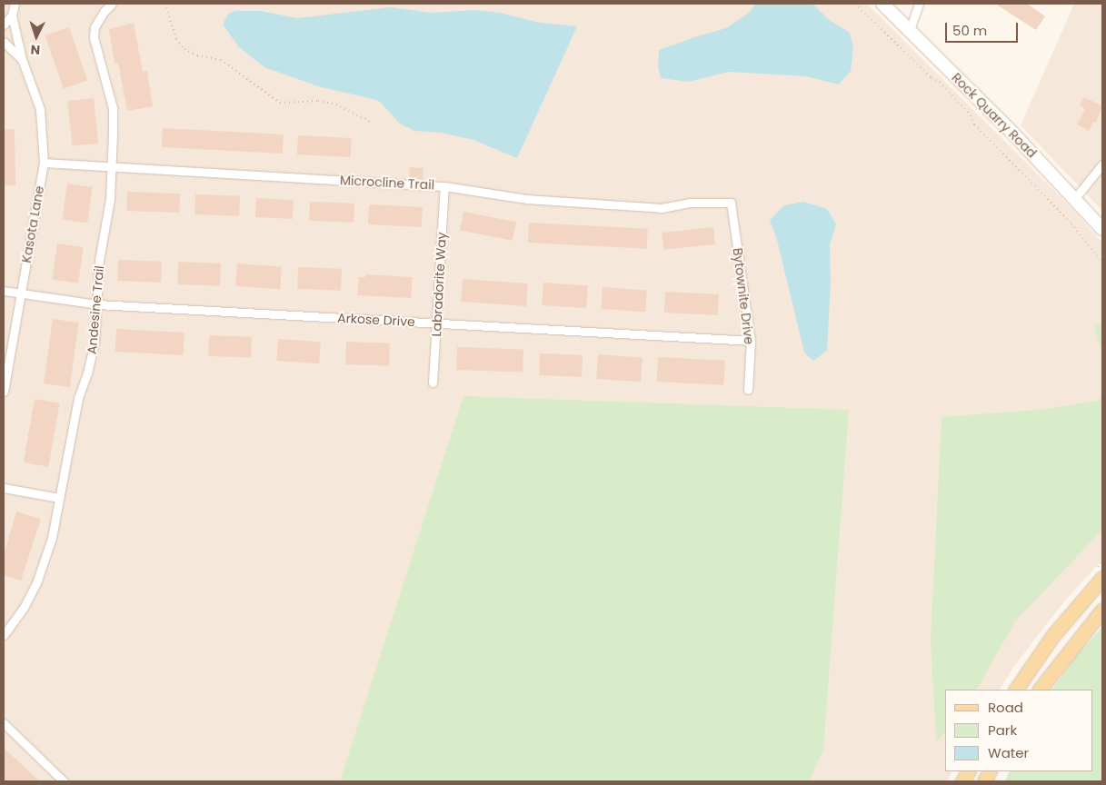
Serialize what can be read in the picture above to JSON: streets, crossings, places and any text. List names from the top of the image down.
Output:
{
  "streets": {
    "main road": ["Rock Quarry Road"],
    "street": [
      "Microcline Trail",
      "Kasota Lane",
      "Labradorite Way",
      "Bytownite Drive",
      "Andesine Trail",
      "Arkose Drive"
    ]
  },
  "crossings": [
    ["Microcline Trail", "Kasota Lane"],
    ["Microcline Trail", "Labradorite Way"],
    ["Microcline Trail", "Bytownite Drive"],
    ["Microcline Trail", "Andesine Trail"],
    ["Kasota Lane", "Arkose Drive"],
    ["Labradorite Way", "Arkose Drive"],
    ["Bytownite Drive", "Arkose Drive"],
    ["Andesine Trail", "Arkose Drive"]
  ],
  "legend": ["Road", "Park", "Water"],
  "scale_bar": "50 m",
  "north": "bottom"
}
